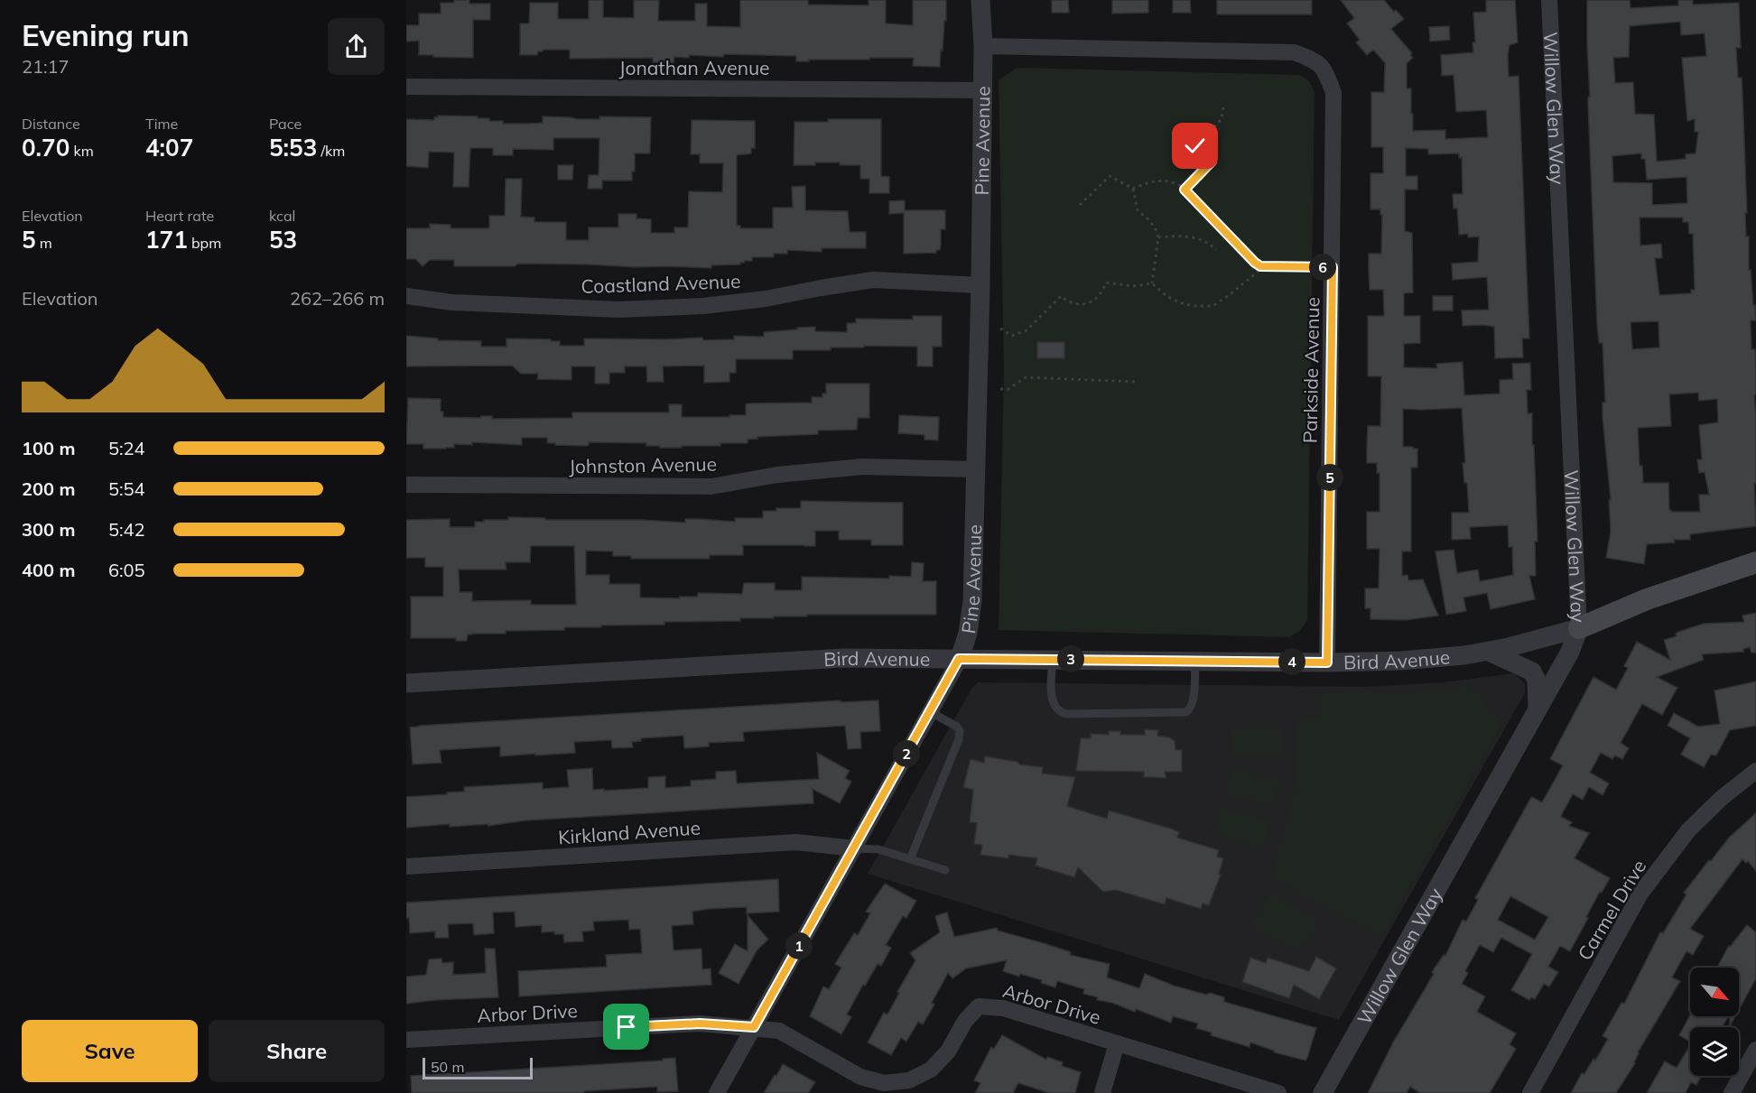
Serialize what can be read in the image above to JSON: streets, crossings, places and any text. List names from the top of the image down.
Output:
{
  "streets": {
    "main road": ["Bird Avenue"],
    "street": [
      "Jonathan Avenue",
      "Willow Glen Way",
      "Pine Avenue",
      "Coastland Avenue",
      "Parkside Avenue",
      "Johnston Avenue",
      "Kirkland Avenue",
      "Carmel Drive",
      "Arbor Drive"
    ]
  },
  "crossings": [
    ["Jonathan Avenue", "Pine Avenue"],
    ["Willow Glen Way", "Bird Avenue"],
    ["Pine Avenue", "Coastland Avenue"],
    ["Pine Avenue", "Parkside Avenue"],
    ["Pine Avenue", "Johnston Avenue"],
    ["Pine Avenue", "Bird Avenue"],
    ["Pine Avenue", "Kirkland Avenue"],
    ["Pine Avenue", "Arbor Drive"],
    ["Parkside Avenue", "Bird Avenue"]
  ],
  "scale_bar": "50 m",
  "north": "bottom right",
  "page": {
    "heading": ["Evening run", "21:17"],
    "stats": [
      ["Distance", "0.70 km"],
      ["Time", "4:07"],
      ["Pace", "5:53 /km"],
      ["Elevation", "5 m"],
      ["Heart rate", "171 bpm"],
      ["kcal", "53"]
    ],
    "pins": [
      "6",
      "5",
      "3",
      "4",
      "2",
      "1"
    ],
    "chart": ["Elevation", "262–266 m"],
    "list": [
      {
        "name": "100 m",
        "note": "5:24"
      },
      {
        "name": "200 m",
        "note": "5:54"
      },
      {
        "name": "300 m",
        "note": "5:42"
      },
      {
        "name": "400 m",
        "note": "6:05"
      }
    ],
    "buttons": ["Save", "Share"],
    "scale": "50 m"
  }
}
